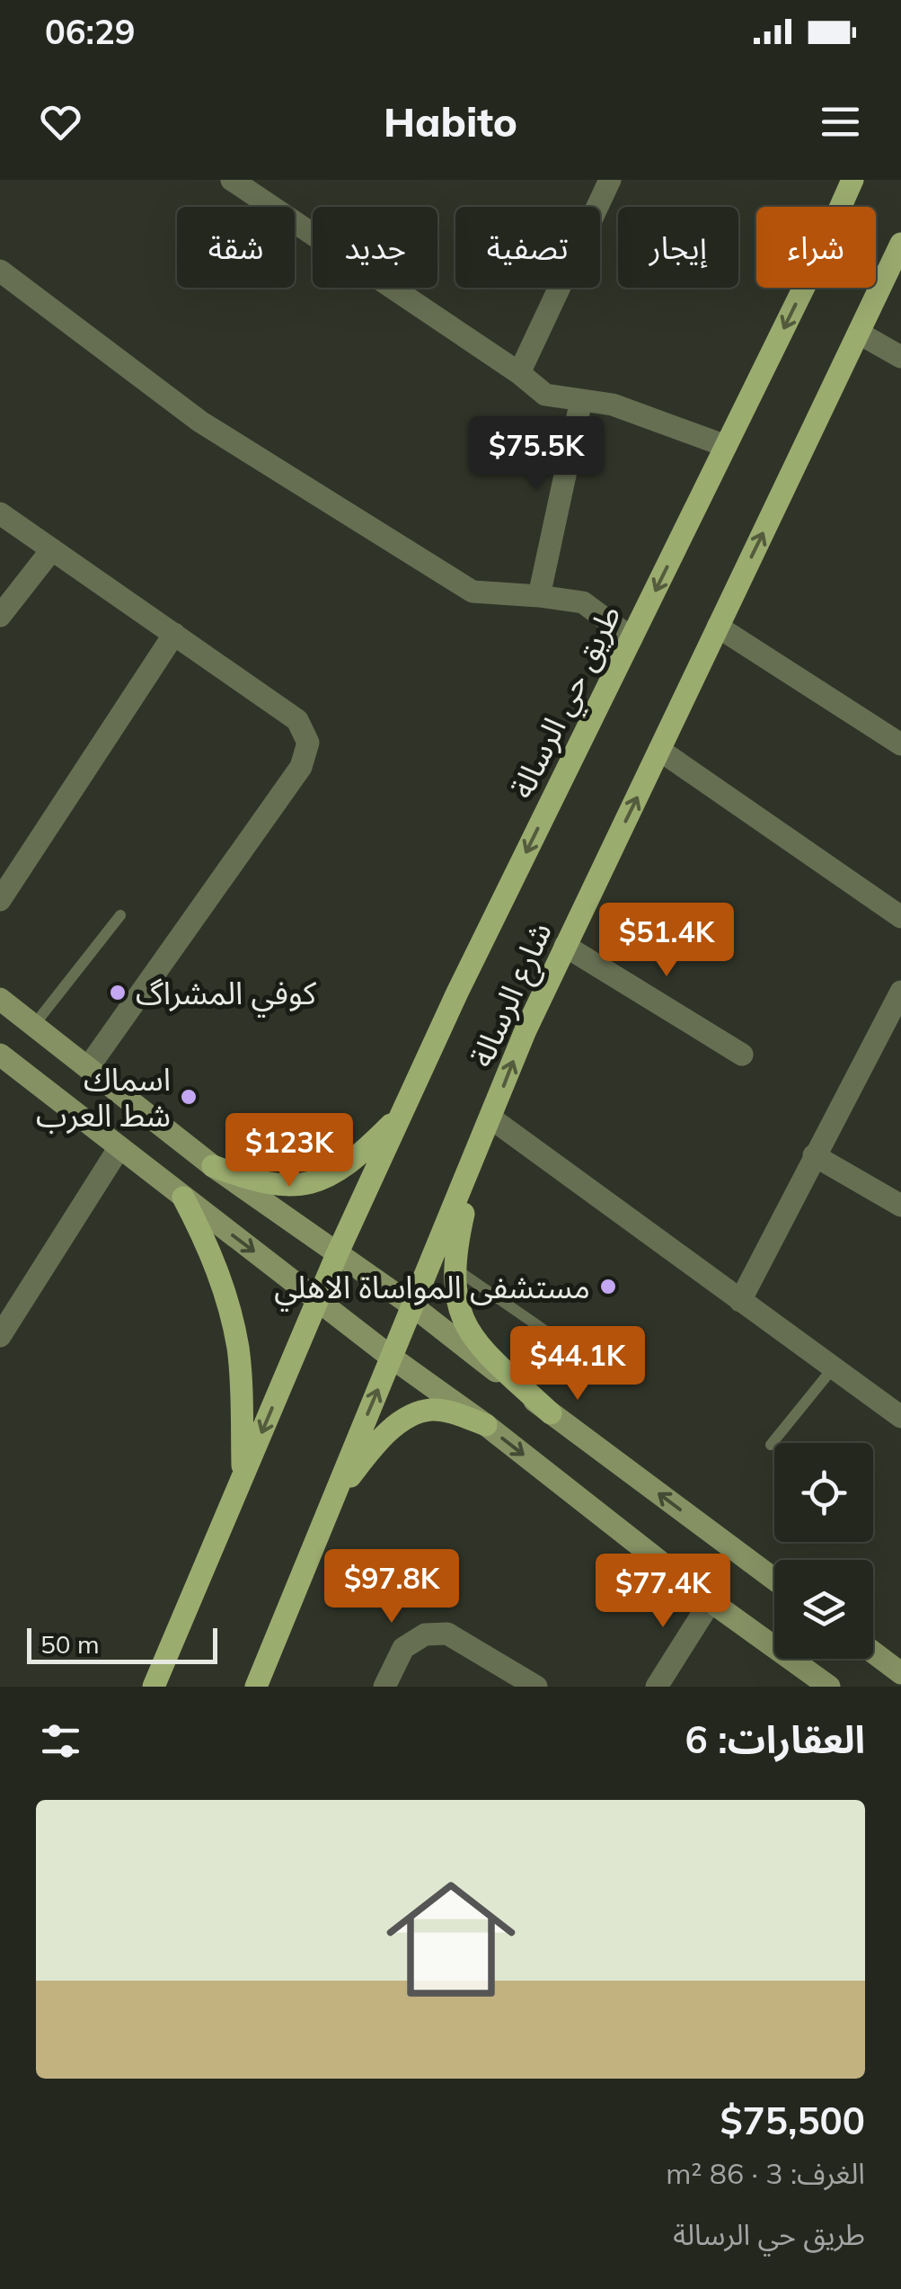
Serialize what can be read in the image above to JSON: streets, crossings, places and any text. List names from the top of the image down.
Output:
{
  "streets": {
    "main road": ["طريق حي الرسالة", "شارع الرسالة"]
  },
  "one_way": ["طريق حي الرسالة", "شارع الرسالة"],
  "places": ["كوفي المشراگ", "اسماك شط العرب", "مستشفى المواساة اﻻهلي"],
  "scale_bar": "50 m",
  "page": {
    "status": "06:29",
    "header": "Habito",
    "chip": [
      "شراء",
      "إيجار",
      "تصفية",
      "جديد",
      "شقة"
    ],
    "price": [
      "$75.5K",
      "$51.4K",
      "$123K",
      "$44.1K",
      "$97.8K",
      "$77.4K"
    ],
    "scale": "50 m",
    "heading": "العقارات: 6",
    "list": [
      {
        "name": "$75,500",
        "note": "الغرف: 3 · 86 m² · طريق حي الرسالة"
      }
    ]
  }
}
